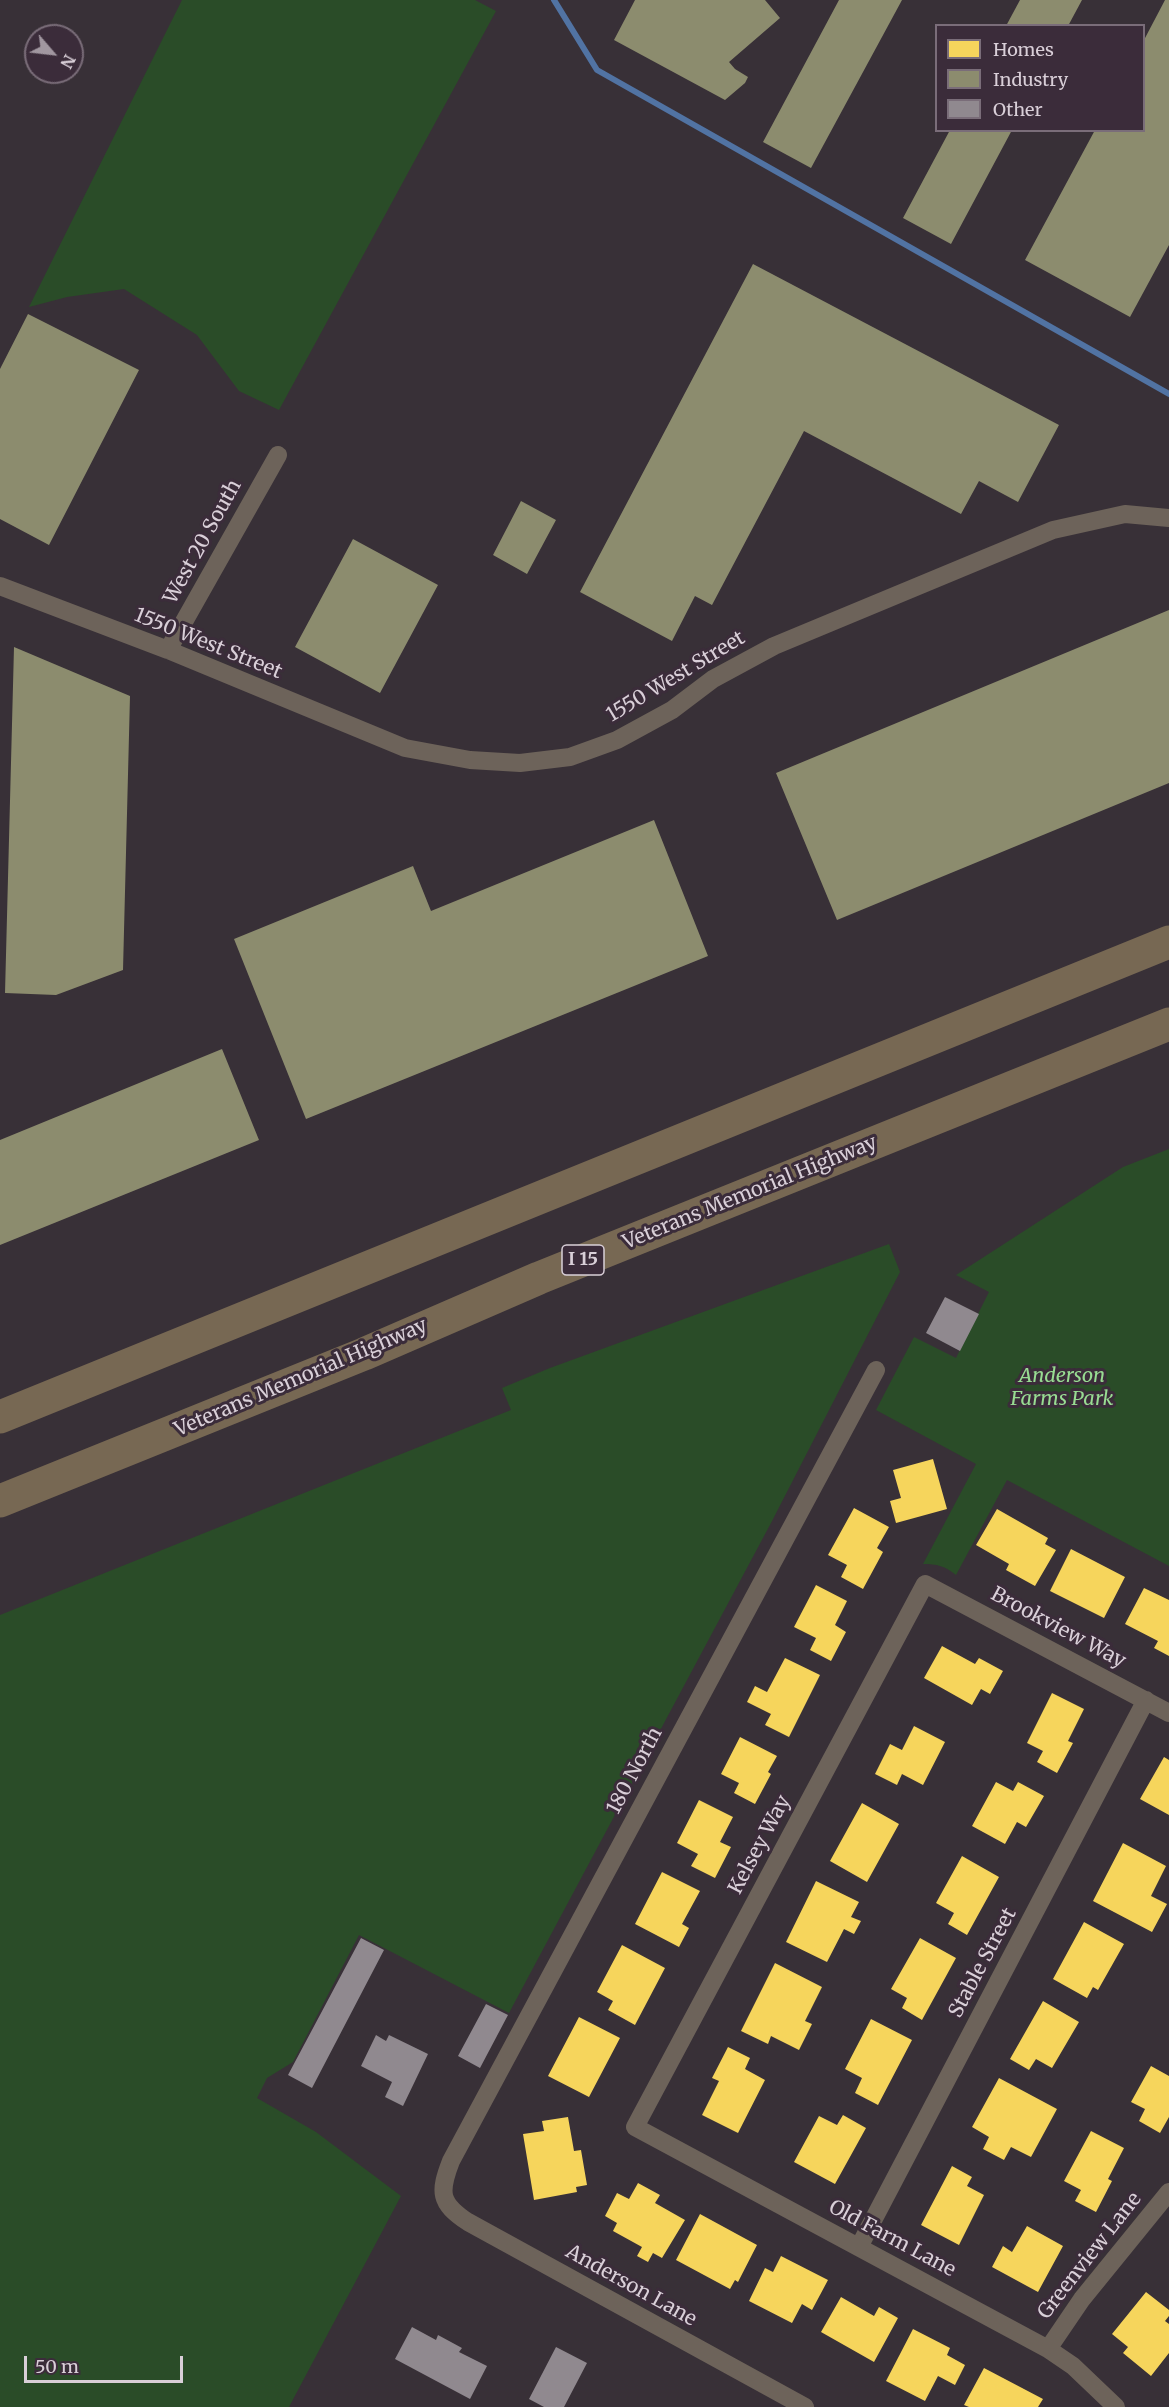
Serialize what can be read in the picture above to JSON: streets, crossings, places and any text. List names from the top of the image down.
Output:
{
  "streets": {
    "highway": ["Veterans Memorial Highway", "I 15"],
    "street": [
      "West 20 South",
      "1550 West Street",
      "Brookview Way",
      "180 North",
      "Kelsey Way",
      "Stable Street",
      "Old Farm Lane",
      "Greenview Lane",
      "Anderson Lane"
    ]
  },
  "crossings": [
    ["West 20 South", "1550 West Street"],
    ["Brookview Way", "Kelsey Way"],
    ["Brookview Way", "Stable Street"],
    ["180 North", "Anderson Lane"],
    ["Kelsey Way", "Old Farm Lane"],
    ["Stable Street", "Old Farm Lane"],
    ["Old Farm Lane", "Greenview Lane"]
  ],
  "parks": ["Anderson Farms Park"],
  "legend": ["Homes", "Industry", "Other"],
  "scale_bar": "50 m",
  "north": "bottom right"
}
